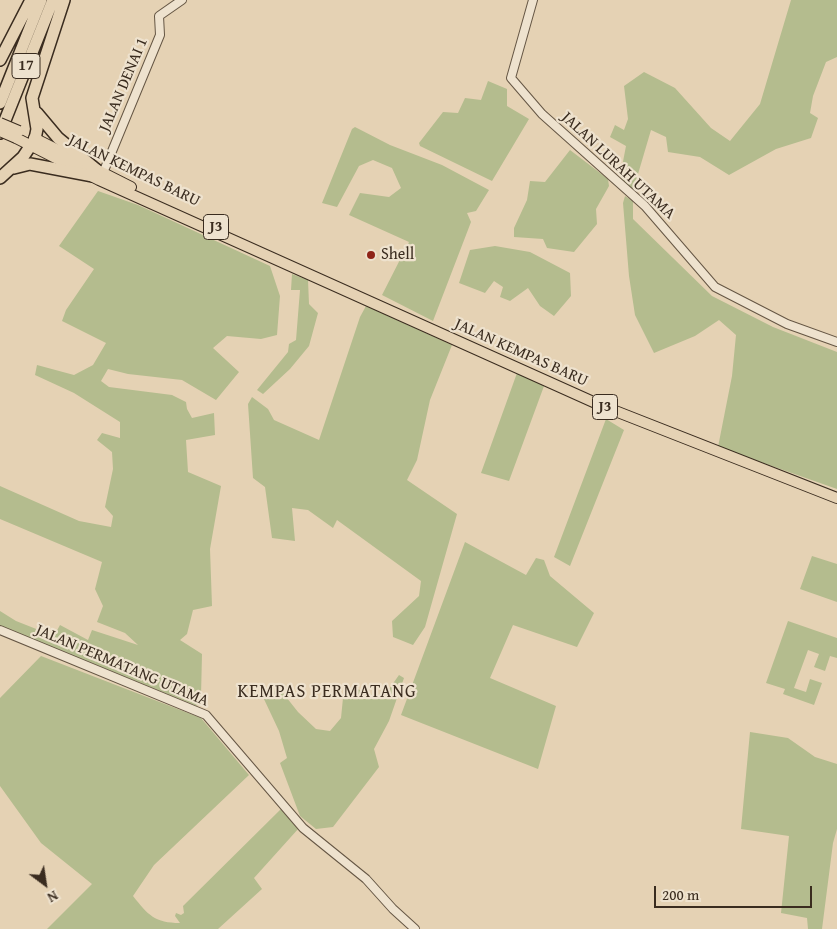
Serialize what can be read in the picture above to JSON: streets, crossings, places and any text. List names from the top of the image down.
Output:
{
  "streets": {
    "highway": ["17"],
    "main road": ["JALAN KEMPAS BARU", "J3"],
    "street": ["JALAN DENAI 1", "JALAN LURAH UTAMA", "JALAN PERMATANG UTAMA"]
  },
  "crossings": [
    ["17", "JALAN KEMPAS BARU"],
    ["JALAN DENAI 1", "JALAN KEMPAS BARU"]
  ],
  "districts": ["KEMPAS PERMATANG"],
  "places": ["Shell"],
  "scale_bar": "200 m",
  "north": "bottom right"
}
